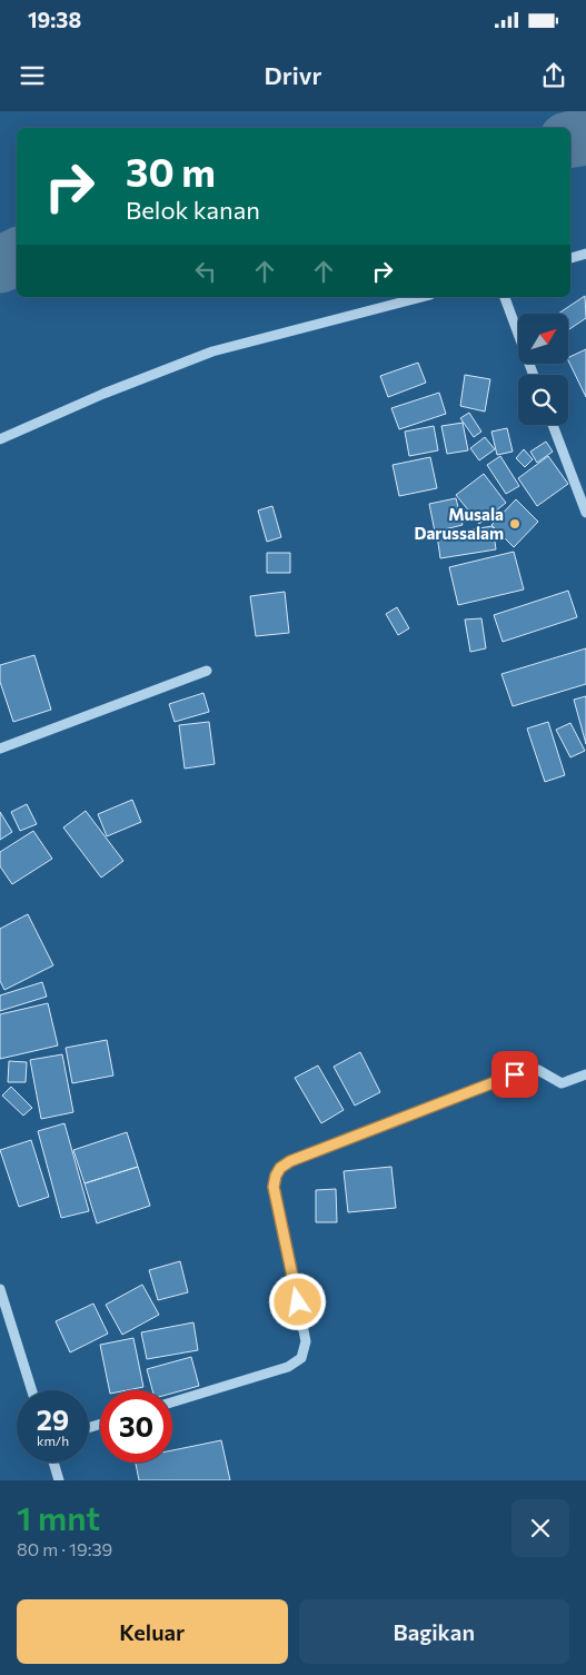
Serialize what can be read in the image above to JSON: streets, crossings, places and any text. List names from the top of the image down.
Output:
{
  "places": ["Musala Darussalam"],
  "north": "top right",
  "page": {
    "status": "19:38",
    "header": "Drivr",
    "turn": ["30 m", "Belok kanan"],
    "speed": "29 km/h",
    "limit": "30",
    "heading": ["1 mnt", "80 m · 19:39"],
    "buttons": ["Keluar", "Bagikan"]
  }
}
